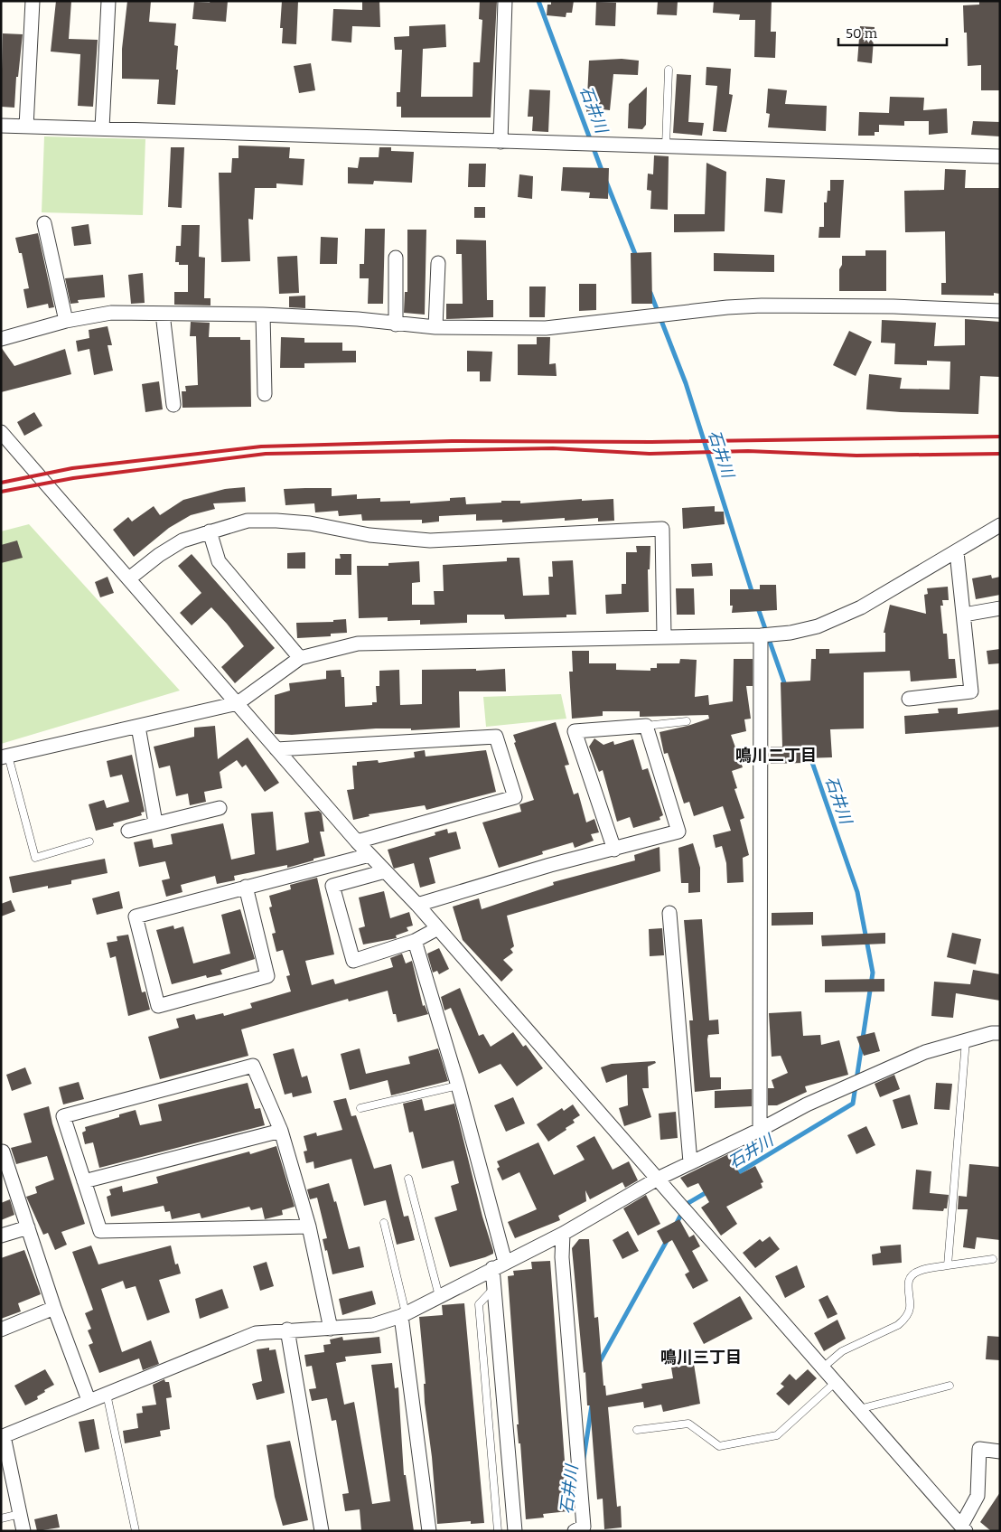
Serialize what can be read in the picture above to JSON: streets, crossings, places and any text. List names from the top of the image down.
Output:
{
  "districts": ["鳴川二丁目", "鳴川三丁目"],
  "water": ["石井川"],
  "scale_bar": "50 m"
}
